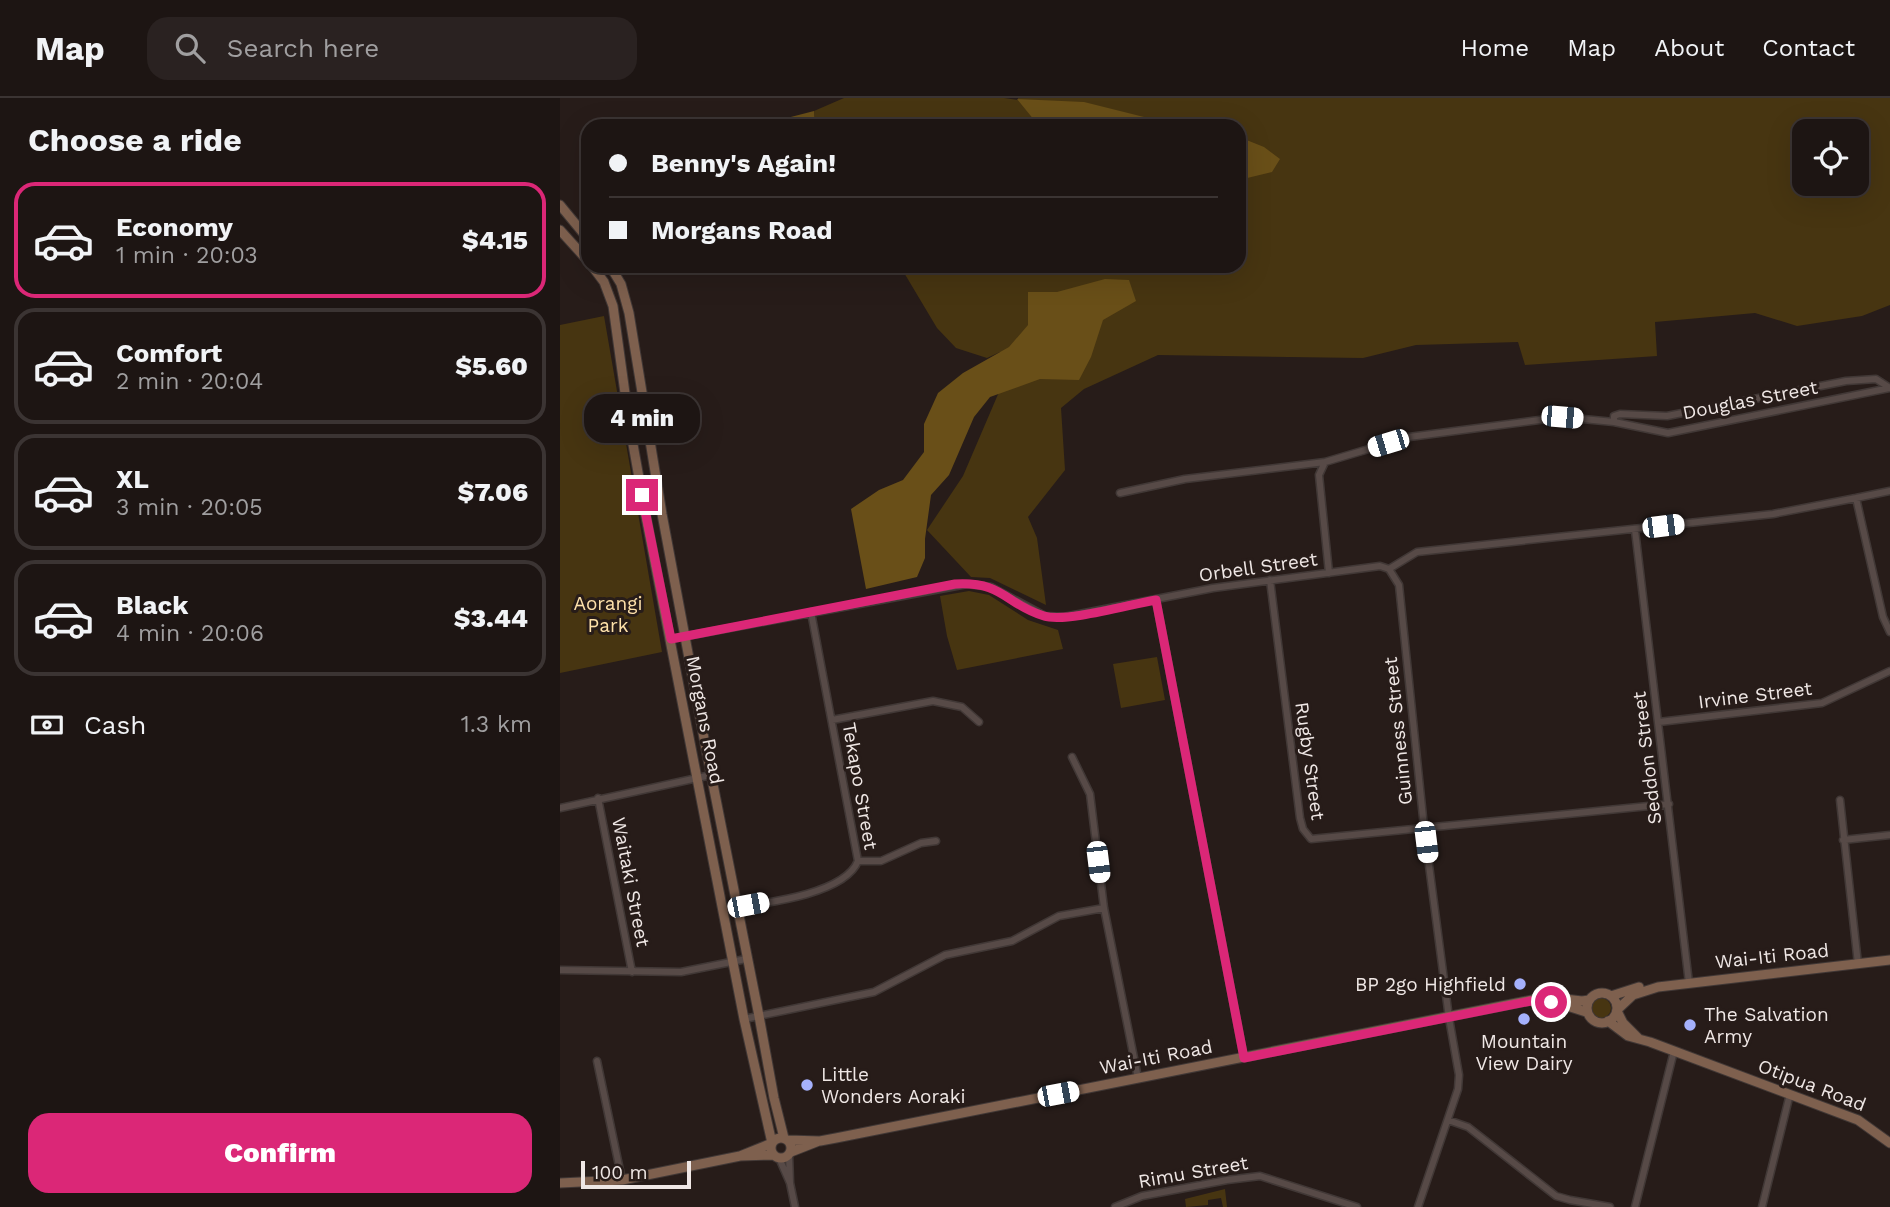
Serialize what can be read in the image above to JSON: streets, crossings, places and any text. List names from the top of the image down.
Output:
{
  "streets": {
    "street": [
      "Douglas Street",
      "Orbell Street",
      "Irvine Street",
      "Morgans Road",
      "Guinness Street",
      "Seddon Street",
      "Rugby Street",
      "Tekapo Street",
      "Waitaki Street",
      "Wai-Iti Road",
      "Otipua Road",
      "Rimu Street"
    ]
  },
  "crossings": [
    ["Orbell Street", "Morgans Road"],
    ["Orbell Street", "Guinness Street"],
    ["Orbell Street", "Seddon Street"],
    ["Orbell Street", "Rugby Street"],
    ["Orbell Street", "Tekapo Street"],
    ["Irvine Street", "Seddon Street"],
    ["Morgans Road", "Tekapo Street"],
    ["Morgans Road", "Wai-Iti Road"],
    ["Guinness Street", "Rugby Street"],
    ["Guinness Street", "Wai-Iti Road"],
    ["Seddon Street", "Rugby Street"],
    ["Seddon Street", "Wai-Iti Road"],
    ["Wai-Iti Road", "Otipua Road"]
  ],
  "parks": ["Aorangi Park"],
  "places": [
    "BP 2go Highfield",
    "Mountain View Dairy",
    "The Salvation Army",
    "Little Wonders Aoraki"
  ],
  "scale_bar": "100 m",
  "page": {
    "header": "Map",
    "search": "Search here",
    "nav": [
      "Home",
      "Map",
      "About",
      "Contact"
    ],
    "heading": "Choose a ride",
    "banner": ["Benny's Again!", "Morgans Road"],
    "list": [
      {
        "name": "Economy",
        "note": "1 min · 20:03",
        "value": "$4.15"
      },
      {
        "name": "Comfort",
        "note": "2 min · 20:04",
        "value": "$5.60"
      },
      {
        "name": "XL",
        "note": "3 min · 20:05",
        "value": "$7.06"
      },
      {
        "name": "Black",
        "note": "4 min · 20:06",
        "value": "$3.44"
      }
    ],
    "bubble": "4 min",
    "pay": ["Cash", "1.3 km"],
    "buttons": "Confirm",
    "scale": "100 m"
  }
}
